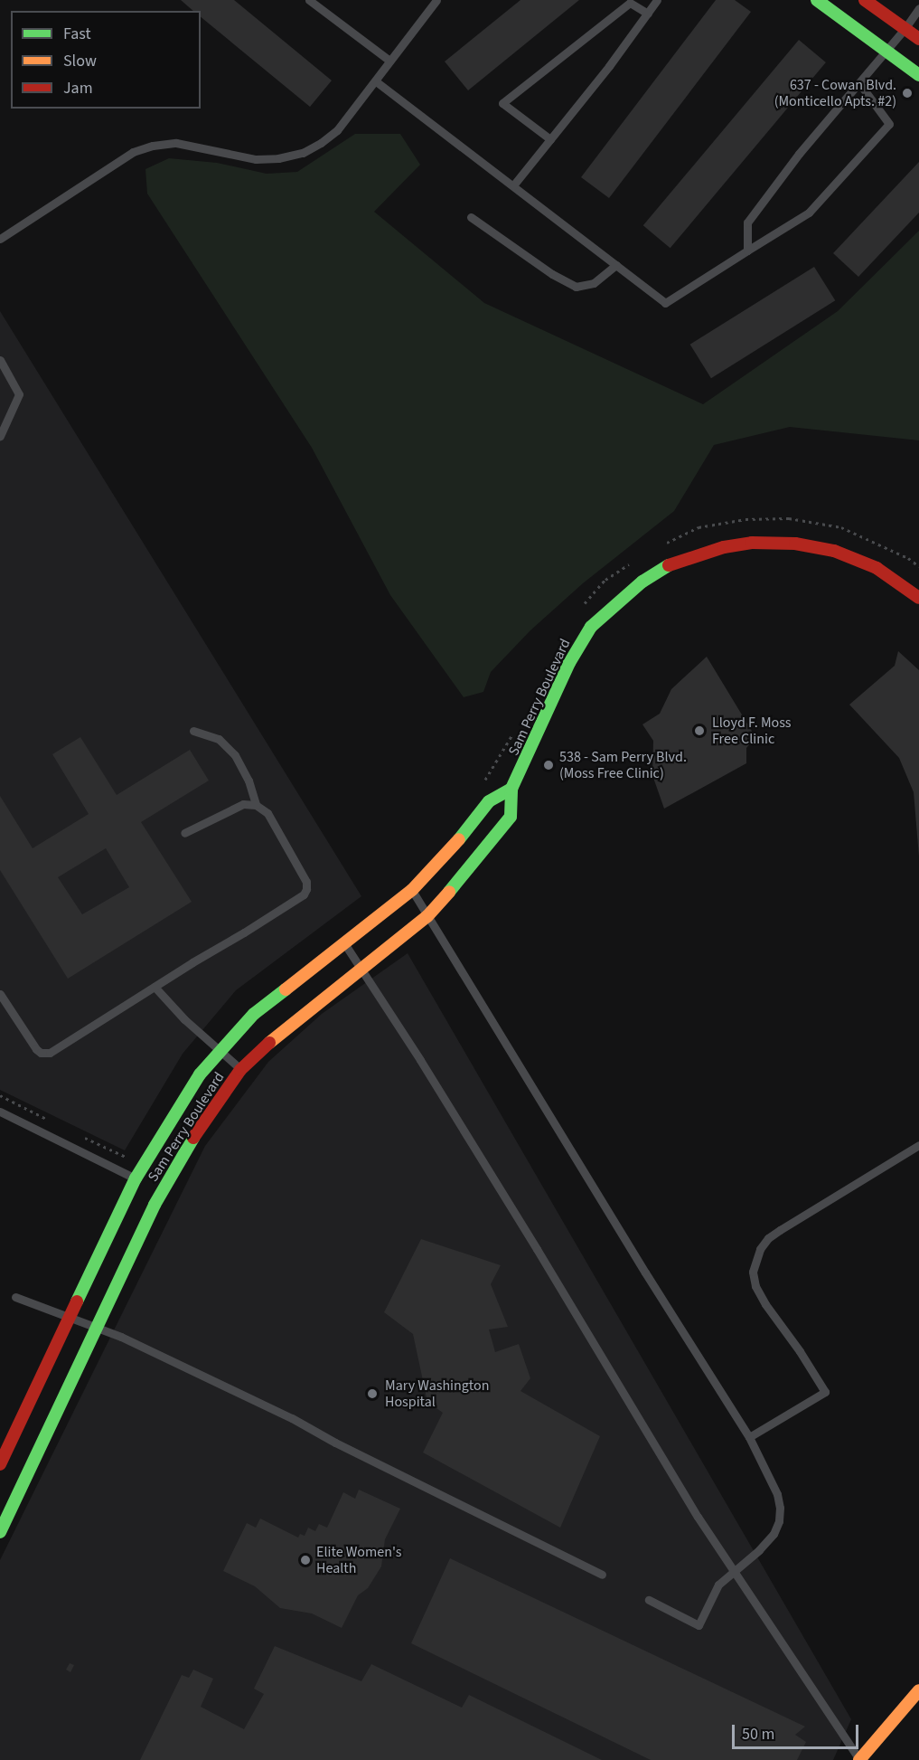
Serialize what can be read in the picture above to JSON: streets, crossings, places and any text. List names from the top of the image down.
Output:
{
  "streets": {
    "street": ["Sam Perry Boulevard"]
  },
  "places": [
    "637 - Cowan Blvd. (Monticello Apts. #2)",
    "Lloyd F. Moss Free Clinic",
    "538 - Sam Perry Blvd. (Moss Free Clinic)",
    "Mary Washington Hospital",
    "Elite Women's Health"
  ],
  "legend": ["Fast", "Slow", "Jam"],
  "scale_bar": "50 m"
}
